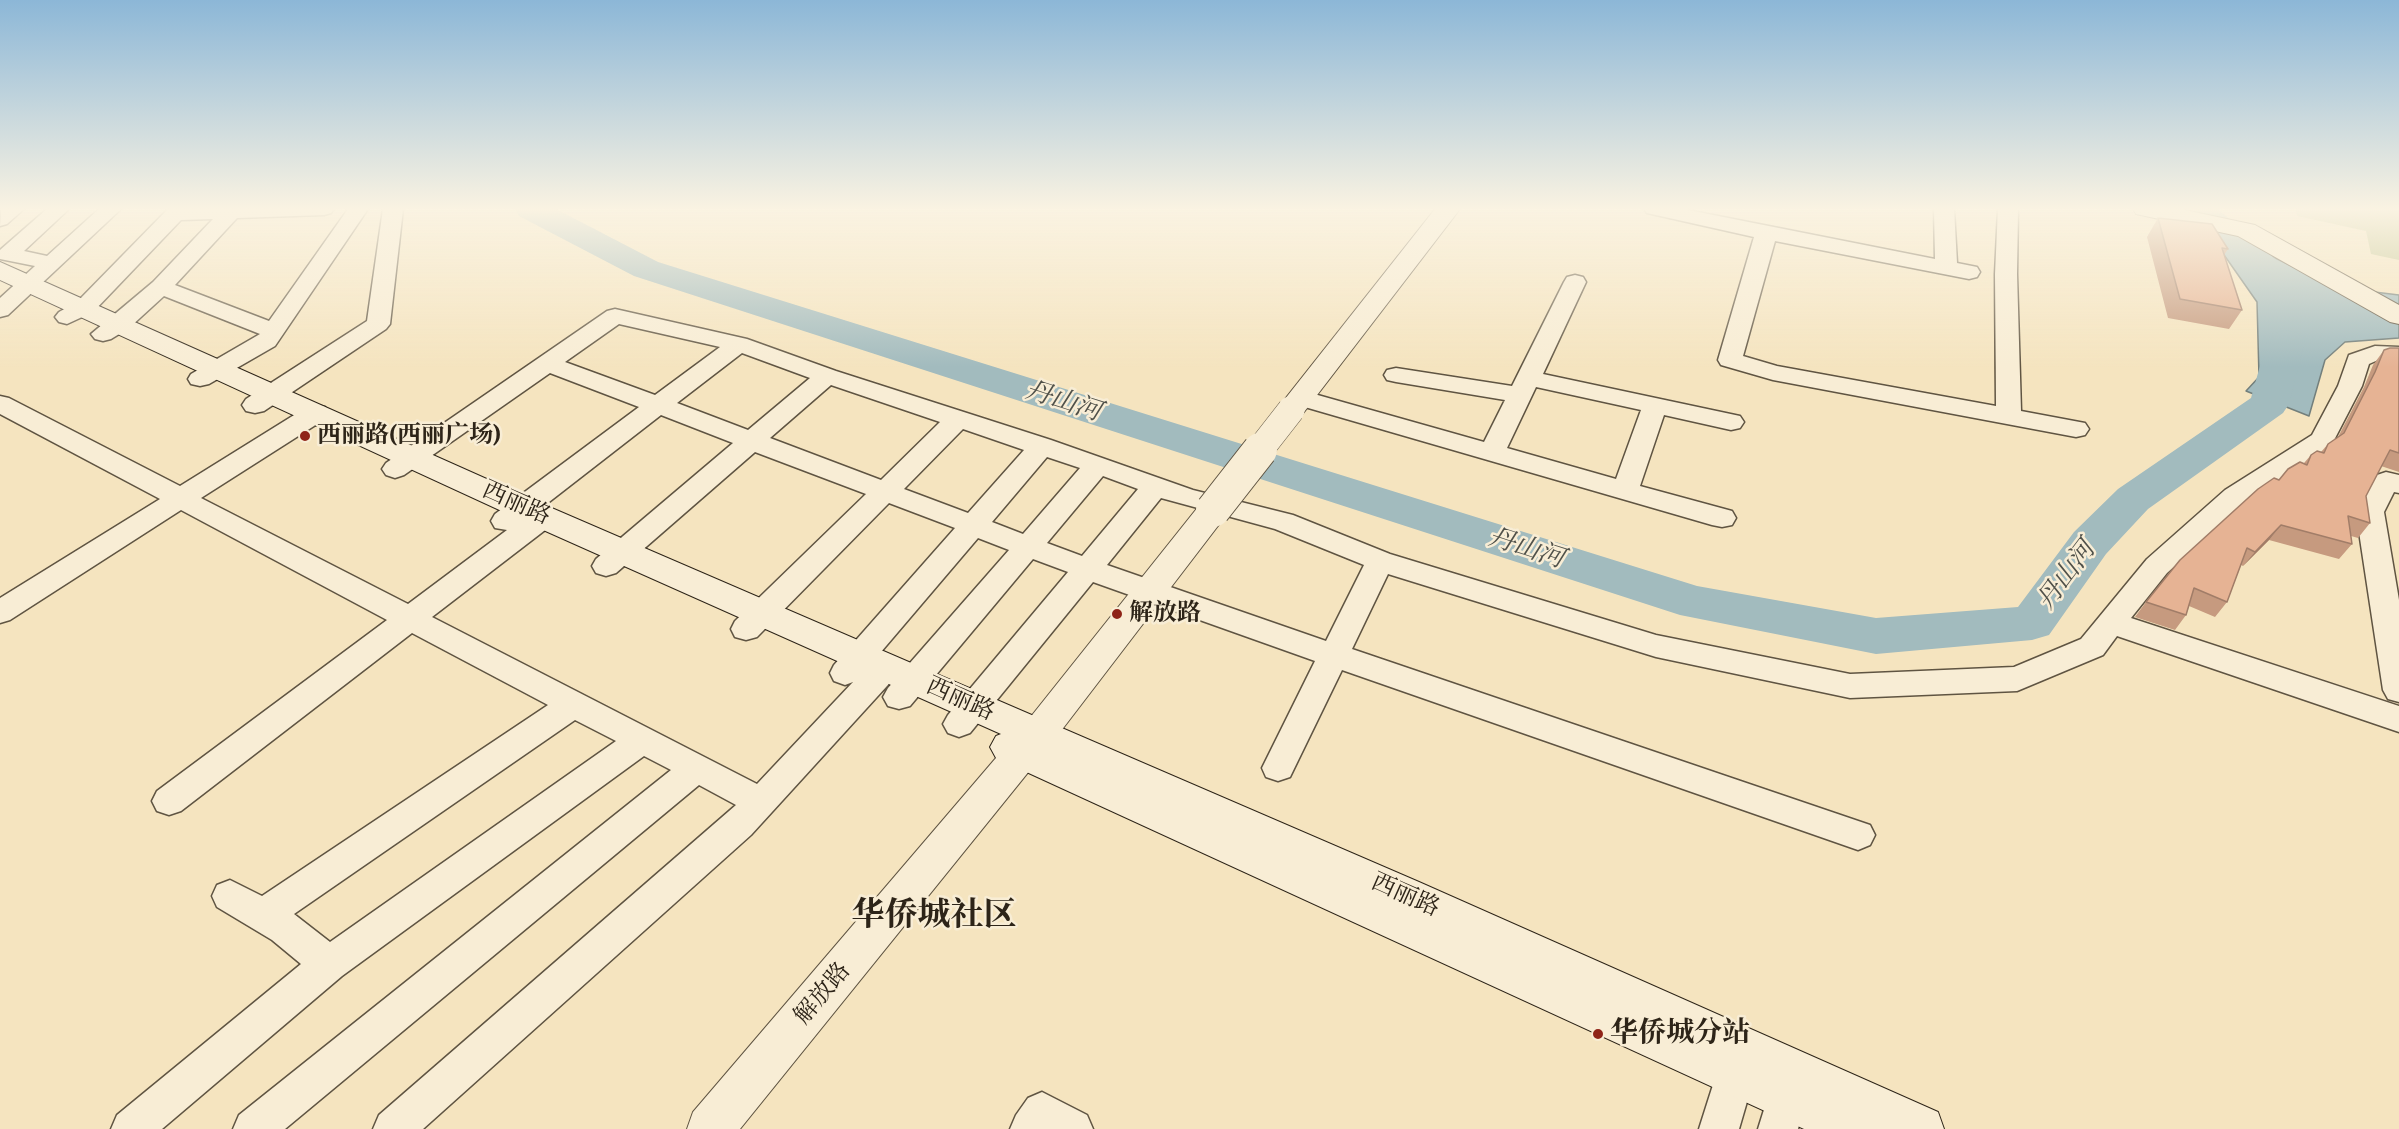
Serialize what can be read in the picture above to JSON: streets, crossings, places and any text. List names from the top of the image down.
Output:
{
  "streets": {
    "main road": ["西丽路", "解放路"]
  },
  "crossings": [
    ["西丽路", "解放路"]
  ],
  "districts": ["华侨城社区"],
  "water": ["丹山河"],
  "places": ["西丽路(西丽广场)", "解放路", "华侨城分站"]
}
